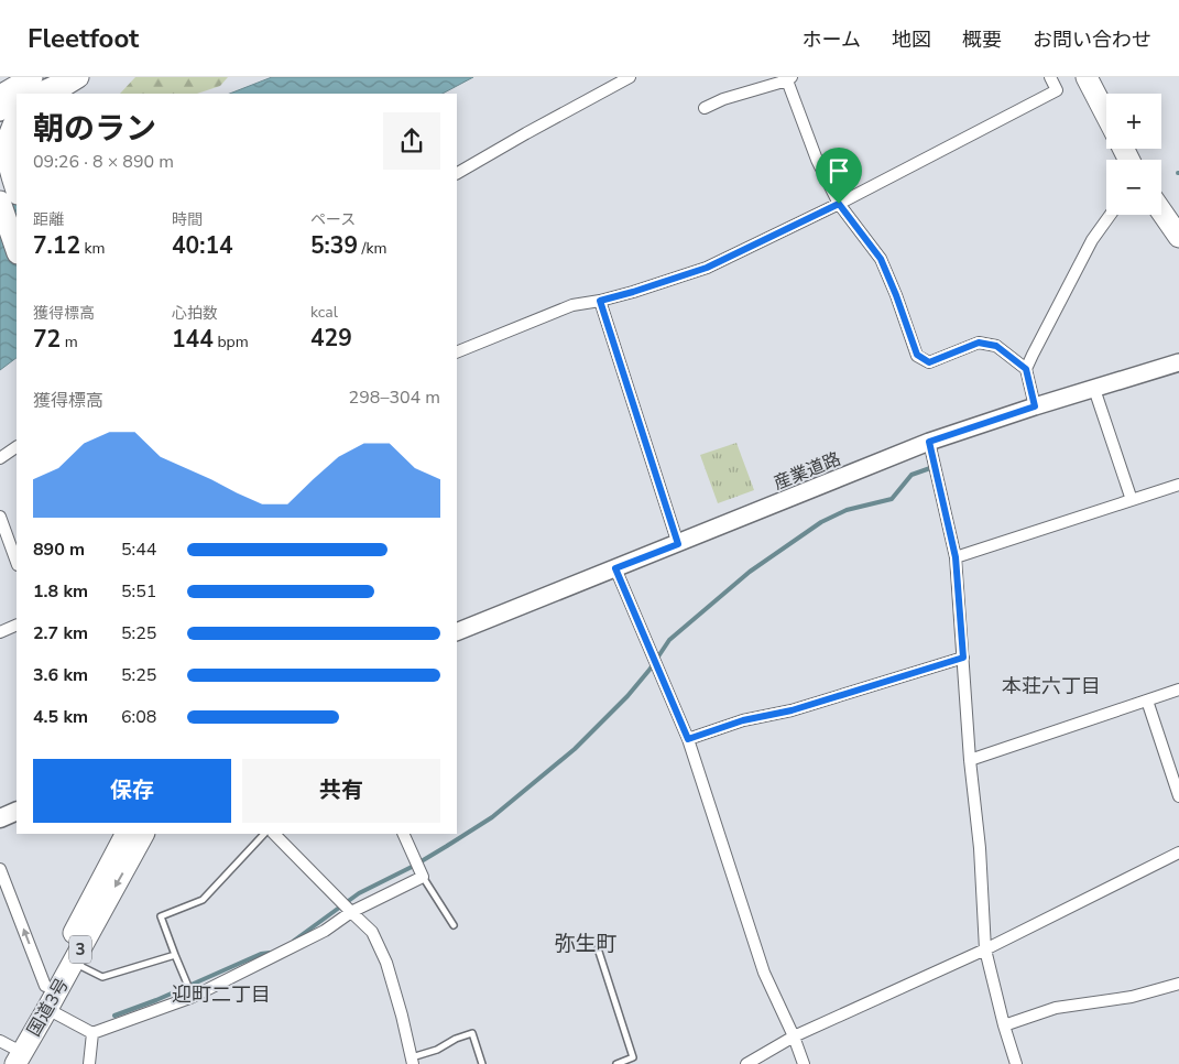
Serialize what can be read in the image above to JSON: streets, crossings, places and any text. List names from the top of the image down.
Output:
{
  "streets": {
    "highway": ["3", "国道3号"],
    "street": ["産業道路"]
  },
  "districts": ["本荘六丁目", "弥生町", "迎町二丁目"],
  "page": {
    "header": "Fleetfoot",
    "nav": [
      "ホーム",
      "地図",
      "概要",
      "お問い合わせ"
    ],
    "map_buttons": ["+", "−"],
    "heading": ["朝のラン", "09:26 · 8 × 890 m"],
    "stats": [
      ["距離", "7.12 km"],
      ["時間", "40:14"],
      ["ペース", "5:39 /km"],
      ["獲得標高", "72 m"],
      ["心拍数", "144 bpm"],
      ["kcal", "429"]
    ],
    "chart": ["獲得標高", "298–304 m"],
    "list": [
      {
        "name": "890 m",
        "note": "5:44"
      },
      {
        "name": "1.8 km",
        "note": "5:51"
      },
      {
        "name": "2.7 km",
        "note": "5:25"
      },
      {
        "name": "3.6 km",
        "note": "5:25"
      },
      {
        "name": "4.5 km",
        "note": "6:08"
      }
    ],
    "buttons": ["保存", "共有"]
  }
}
